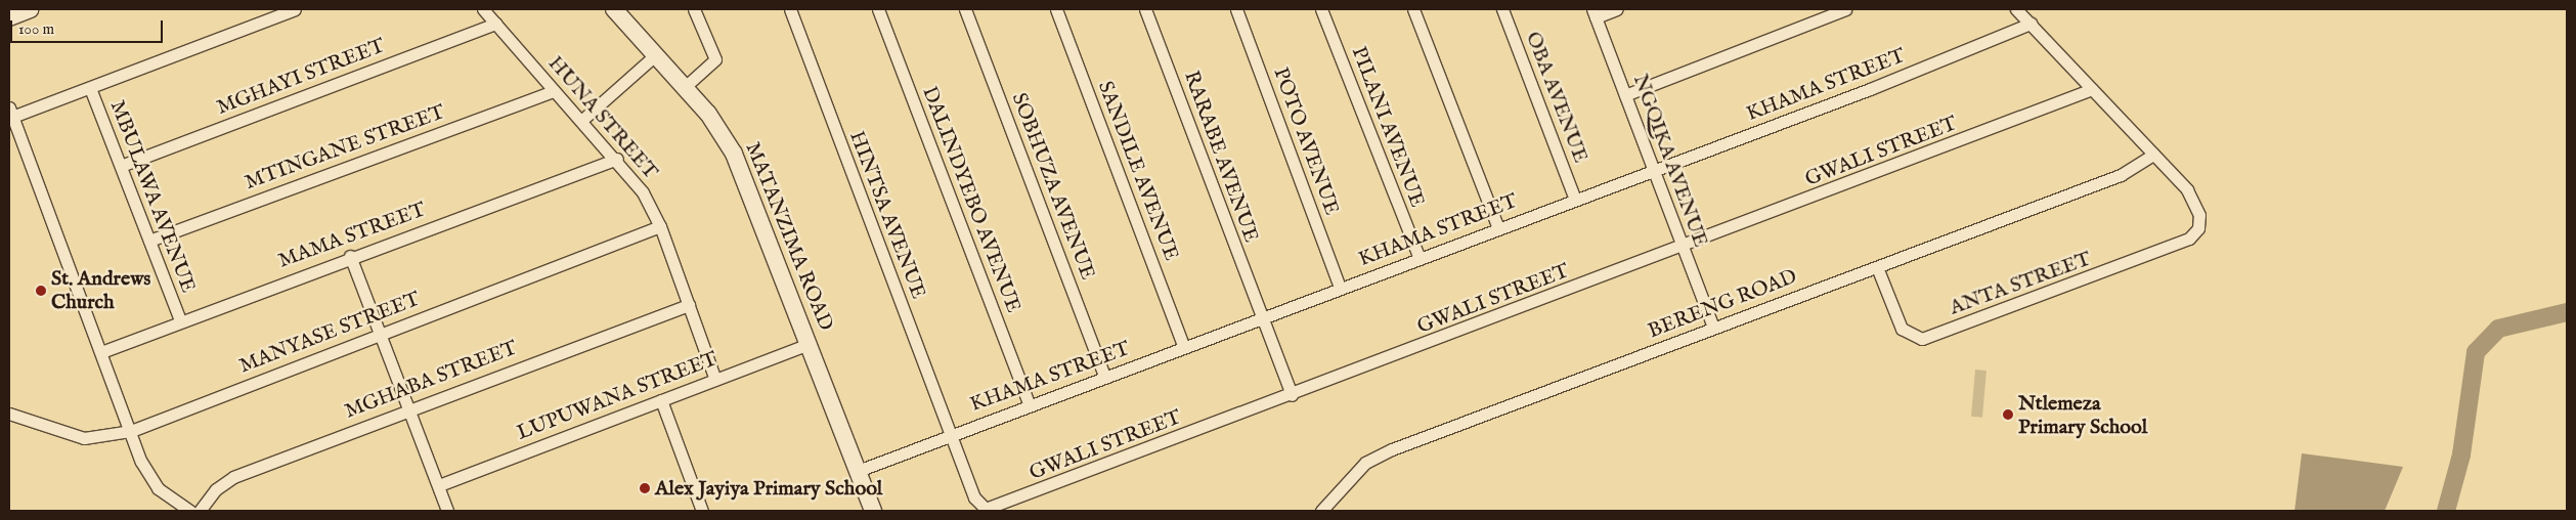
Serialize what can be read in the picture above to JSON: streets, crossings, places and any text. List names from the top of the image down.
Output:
{
  "streets": {
    "street": [
      "MGHAYI STREET",
      "KHAMA STREET",
      "OBA AVENUE",
      "HUNA STREET",
      "PILANI AVENUE",
      "POTO AVENUE",
      "MTINGANE STREET",
      "GWALI STREET",
      "RARABE AVENUE",
      "NGQIKA AVENUE",
      "SANDILE AVENUE",
      "SOBHUZA AVENUE",
      "MBULAWA AVENUE",
      "DALINDYEBO AVENUE",
      "HINTSA AVENUE",
      "MAMA STREET",
      "MATANZIMA ROAD",
      "ANTA STREET",
      "BERENG ROAD",
      "MANYASE STREET",
      "MGHABA STREET",
      "LUPUWANA STREET"
    ]
  },
  "crossings": [
    ["MGHAYI STREET", "HUNA STREET"],
    ["MGHAYI STREET", "MBULAWA AVENUE"],
    ["KHAMA STREET", "OBA AVENUE"],
    ["KHAMA STREET", "PILANI AVENUE"],
    ["KHAMA STREET", "POTO AVENUE"],
    ["KHAMA STREET", "GWALI STREET"],
    ["KHAMA STREET", "RARABE AVENUE"],
    ["KHAMA STREET", "NGQIKA AVENUE"],
    ["KHAMA STREET", "SANDILE AVENUE"],
    ["KHAMA STREET", "SOBHUZA AVENUE"],
    ["KHAMA STREET", "DALINDYEBO AVENUE"],
    ["KHAMA STREET", "HINTSA AVENUE"],
    ["KHAMA STREET", "MATANZIMA ROAD"],
    ["HUNA STREET", "MTINGANE STREET"],
    ["HUNA STREET", "MAMA STREET"],
    ["HUNA STREET", "MANYASE STREET"],
    ["HUNA STREET", "MGHABA STREET"],
    ["HUNA STREET", "LUPUWANA STREET"],
    ["MTINGANE STREET", "MBULAWA AVENUE"],
    ["GWALI STREET", "RARABE AVENUE"],
    ["GWALI STREET", "NGQIKA AVENUE"],
    ["GWALI STREET", "HINTSA AVENUE"],
    ["NGQIKA AVENUE", "BERENG ROAD"],
    ["MBULAWA AVENUE", "MAMA STREET"],
    ["MATANZIMA ROAD", "LUPUWANA STREET"],
    ["ANTA STREET", "BERENG ROAD"]
  ],
  "places": ["St. Andrews Church", "Ntlemeza Primary School", "Alex Jayiya Primary School"],
  "scale_bar": "100 m"
}
